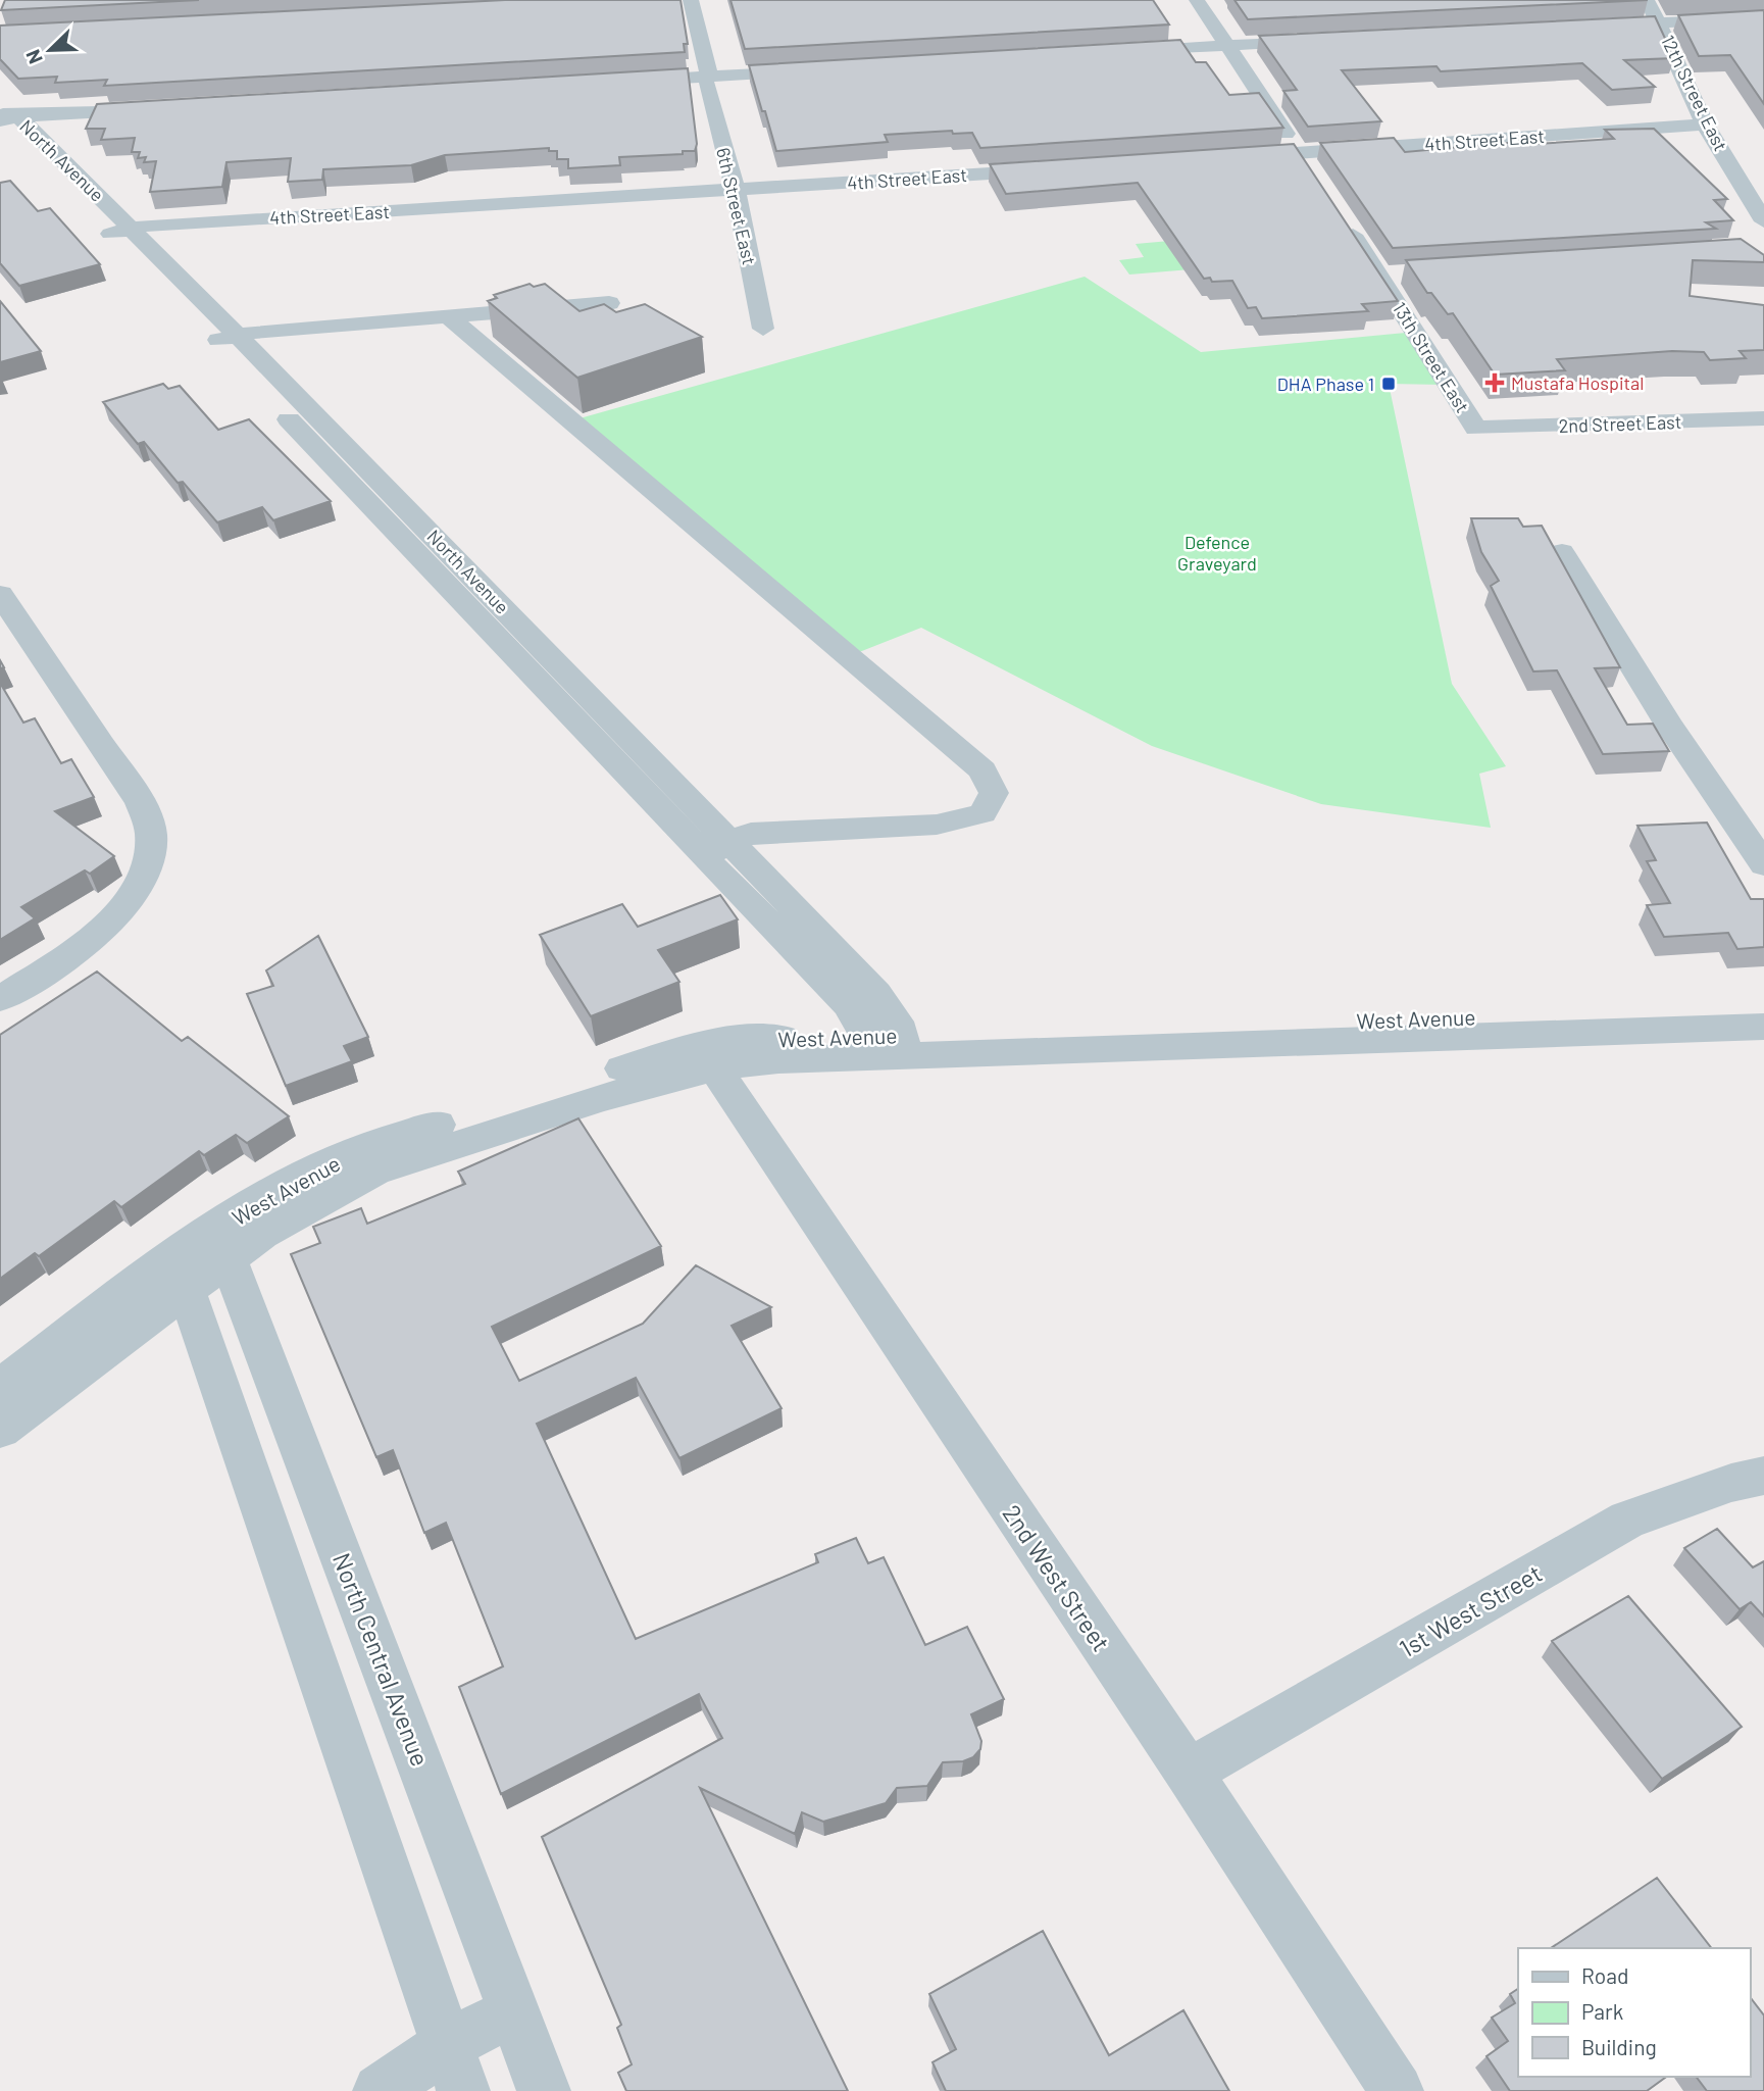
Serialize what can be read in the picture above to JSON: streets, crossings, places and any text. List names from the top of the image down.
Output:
{
  "streets": {
    "street": [
      "12th Street East",
      "4th Street East",
      "North Avenue",
      "6th Street East",
      "13th Street East",
      "2nd Street East",
      "West Avenue",
      "2nd West Street",
      "1st West Street",
      "North Central Avenue"
    ]
  },
  "crossings": [
    ["12th Street East", "4th Street East"],
    ["4th Street East", "North Avenue"],
    ["4th Street East", "6th Street East"],
    ["North Avenue", "West Avenue"],
    ["13th Street East", "2nd Street East"],
    ["West Avenue", "2nd West Street"],
    ["West Avenue", "North Central Avenue"],
    ["2nd West Street", "1st West Street"]
  ],
  "parks": ["Defence Graveyard"],
  "places": {
    "health": ["Mustafa Hospital"],
    "transit": ["DHA Phase 1"]
  },
  "legend": ["Road", "Park", "Building"],
  "north": "bottom left"
}
